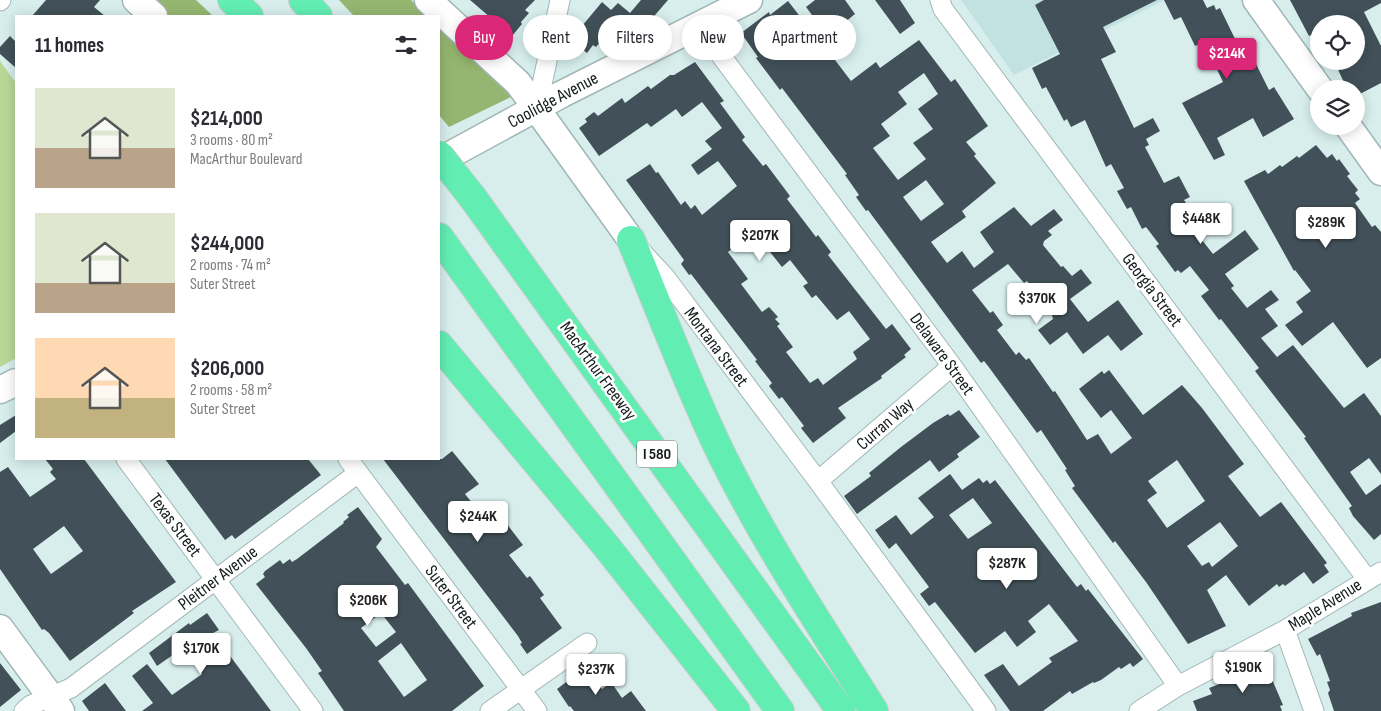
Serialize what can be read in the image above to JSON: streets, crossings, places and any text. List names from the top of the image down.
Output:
{
  "streets": {
    "highway": ["MacArthur Freeway", "I 580"],
    "street": [
      "Coolidge Avenue",
      "Georgia Street",
      "Montana Street",
      "Delaware Street",
      "Curran Way",
      "Texas Street",
      "Pleitner Avenue",
      "Suter Street",
      "Maple Avenue"
    ]
  },
  "crossings": [
    ["Coolidge Avenue", "Montana Street"],
    ["Georgia Street", "Maple Avenue"],
    ["Montana Street", "Curran Way"],
    ["Delaware Street", "Curran Way"],
    ["Delaware Street", "Maple Avenue"],
    ["Texas Street", "Pleitner Avenue"],
    ["Pleitner Avenue", "Suter Street"]
  ],
  "page": {
    "chip": [
      "Buy",
      "Rent",
      "Filters",
      "New",
      "Apartment"
    ],
    "heading": "11 homes",
    "price": [
      "$214K",
      "$448K",
      "$289K",
      "$207K",
      "$370K",
      "$244K",
      "$287K",
      "$206K",
      "$170K",
      "$190K",
      "$237K"
    ],
    "list": [
      {
        "name": "$214,000",
        "note": "3 rooms · 80 m² · MacArthur Boulevard"
      },
      {
        "name": "$244,000",
        "note": "2 rooms · 74 m² · Suter Street"
      },
      {
        "name": "$206,000",
        "note": "2 rooms · 58 m² · Suter Street"
      }
    ]
  }
}
